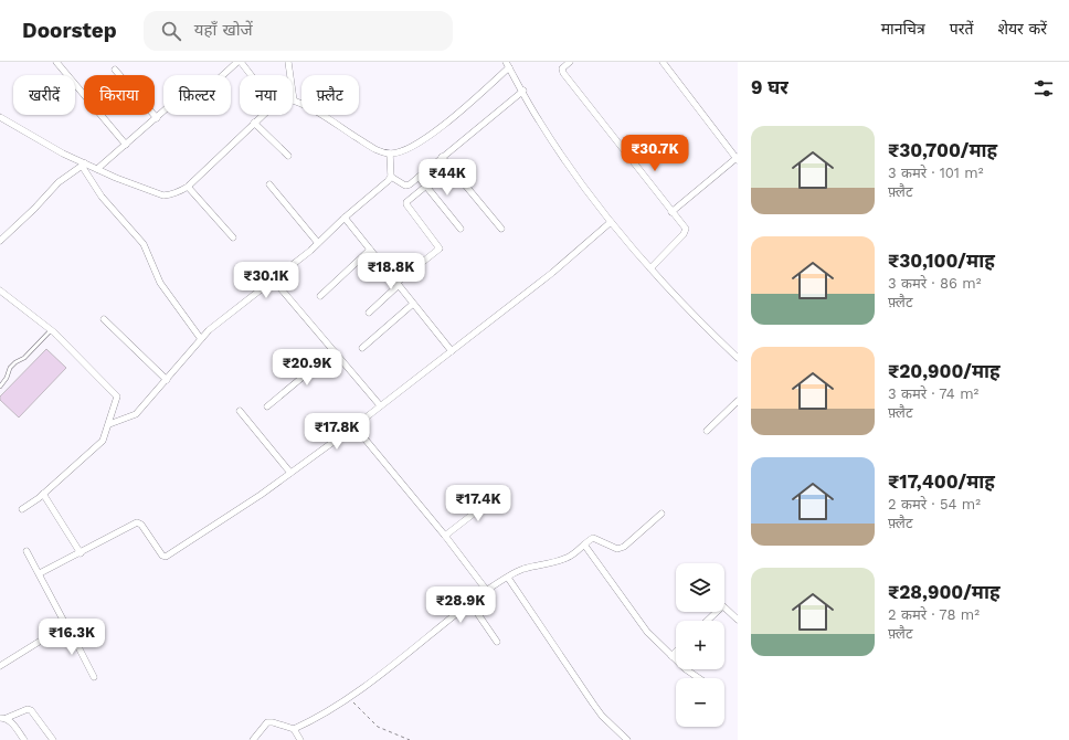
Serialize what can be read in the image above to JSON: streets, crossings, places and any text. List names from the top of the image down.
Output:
{
  "page": {
    "header": "Doorstep",
    "search": "यहाँ खोजें",
    "nav": ["मानचित्र", "परतें", "शेयर करें"],
    "heading": "9 घर",
    "chip": [
      "खरीदें",
      "किराया",
      "फ़िल्टर",
      "नया",
      "फ़्लैट"
    ],
    "list": [
      {
        "name": "₹30,700/माह",
        "note": "3 कमरे · 101 m² · फ़्लैट"
      },
      {
        "name": "₹30,100/माह",
        "note": "3 कमरे · 86 m² · फ़्लैट"
      },
      {
        "name": "₹20,900/माह",
        "note": "3 कमरे · 74 m² · फ़्लैट"
      },
      {
        "name": "₹17,400/माह",
        "note": "2 कमरे · 54 m² · फ़्लैट"
      },
      {
        "name": "₹28,900/माह",
        "note": "2 कमरे · 78 m² · फ़्लैट"
      }
    ],
    "price": [
      "₹30.7K",
      "₹44K",
      "₹18.8K",
      "₹30.1K",
      "₹20.9K",
      "₹17.8K",
      "₹17.4K",
      "₹28.9K",
      "₹16.3K"
    ],
    "map_buttons": ["+", "−"]
  }
}
